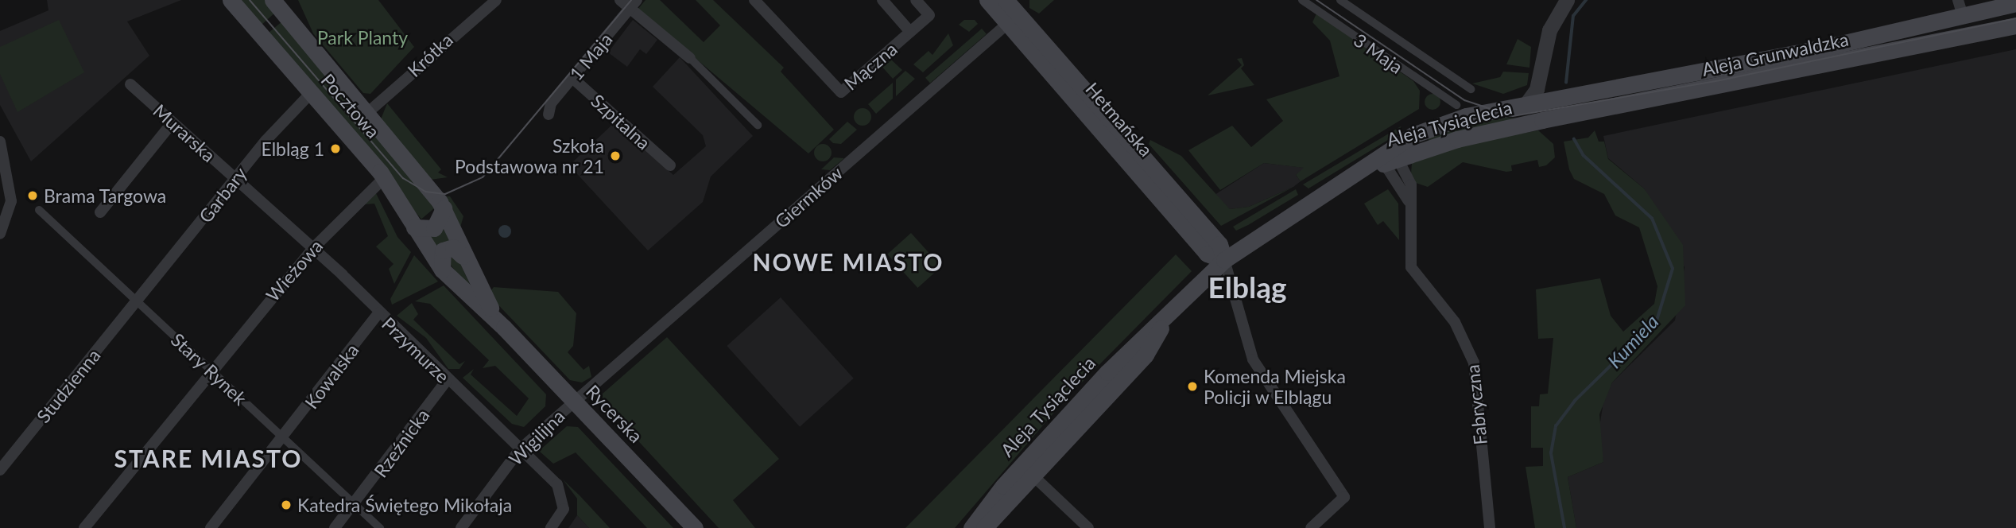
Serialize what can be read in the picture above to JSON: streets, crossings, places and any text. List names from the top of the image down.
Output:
{
  "streets": {
    "main road": [
      "Aleja Grunwaldzka",
      "Pocztowa",
      "Hetmańska",
      "Aleja Tysiąclecia",
      "Rycerska"
    ],
    "street": [
      "3 Maja",
      "Krótka",
      "1 Maja",
      "Mączna",
      "Szpitalna",
      "Murarska",
      "Garbary",
      "Giermków",
      "Wieżowa",
      "Przymurze",
      "Stary Rynek",
      "Kowalska",
      "Studzienna",
      "Fabryczna",
      "Wigilijna",
      "Rzeźnicka"
    ]
  },
  "crossings": [
    ["Aleja Grunwaldzka", "Aleja Tysiąclecia"],
    ["Krótka", "Pocztowa"],
    ["1 Maja", "Szpitalna"],
    ["Pocztowa", "Garbary"],
    ["Pocztowa", "Wieżowa"],
    ["Pocztowa", "Rycerska"],
    ["Hetmańska", "Aleja Tysiąclecia"],
    ["Hetmańska", "Giermków"],
    ["Aleja Tysiąclecia", "Fabryczna"],
    ["Murarska", "Garbary"],
    ["Murarska", "Wieżowa"],
    ["Murarska", "Przymurze"],
    ["Garbary", "Stary Rynek"],
    ["Garbary", "Studzienna"],
    ["Giermków", "Rycerska"],
    ["Giermków", "Wigilijna"],
    ["Wieżowa", "Przymurze"],
    ["Wieżowa", "Stary Rynek"],
    ["Przymurze", "Kowalska"],
    ["Przymurze", "Wigilijna"],
    ["Przymurze", "Rzeźnicka"],
    ["Stary Rynek", "Kowalska"],
    ["Stary Rynek", "Studzienna"],
    ["Stary Rynek", "Rzeźnicka"],
    ["Rycerska", "Wigilijna"]
  ],
  "districts": ["NOWE MIASTO", "Elbląg", "STARE MIASTO"],
  "water": ["Kumiela"],
  "parks": ["Park Planty"],
  "places": [
    "Elbląg 1",
    "Szkoła Podstawowa nr 21",
    "Brama Targowa",
    "Komenda Miejska Policji w Elblągu",
    "Katedra Świętego Mikołaja"
  ]
}
